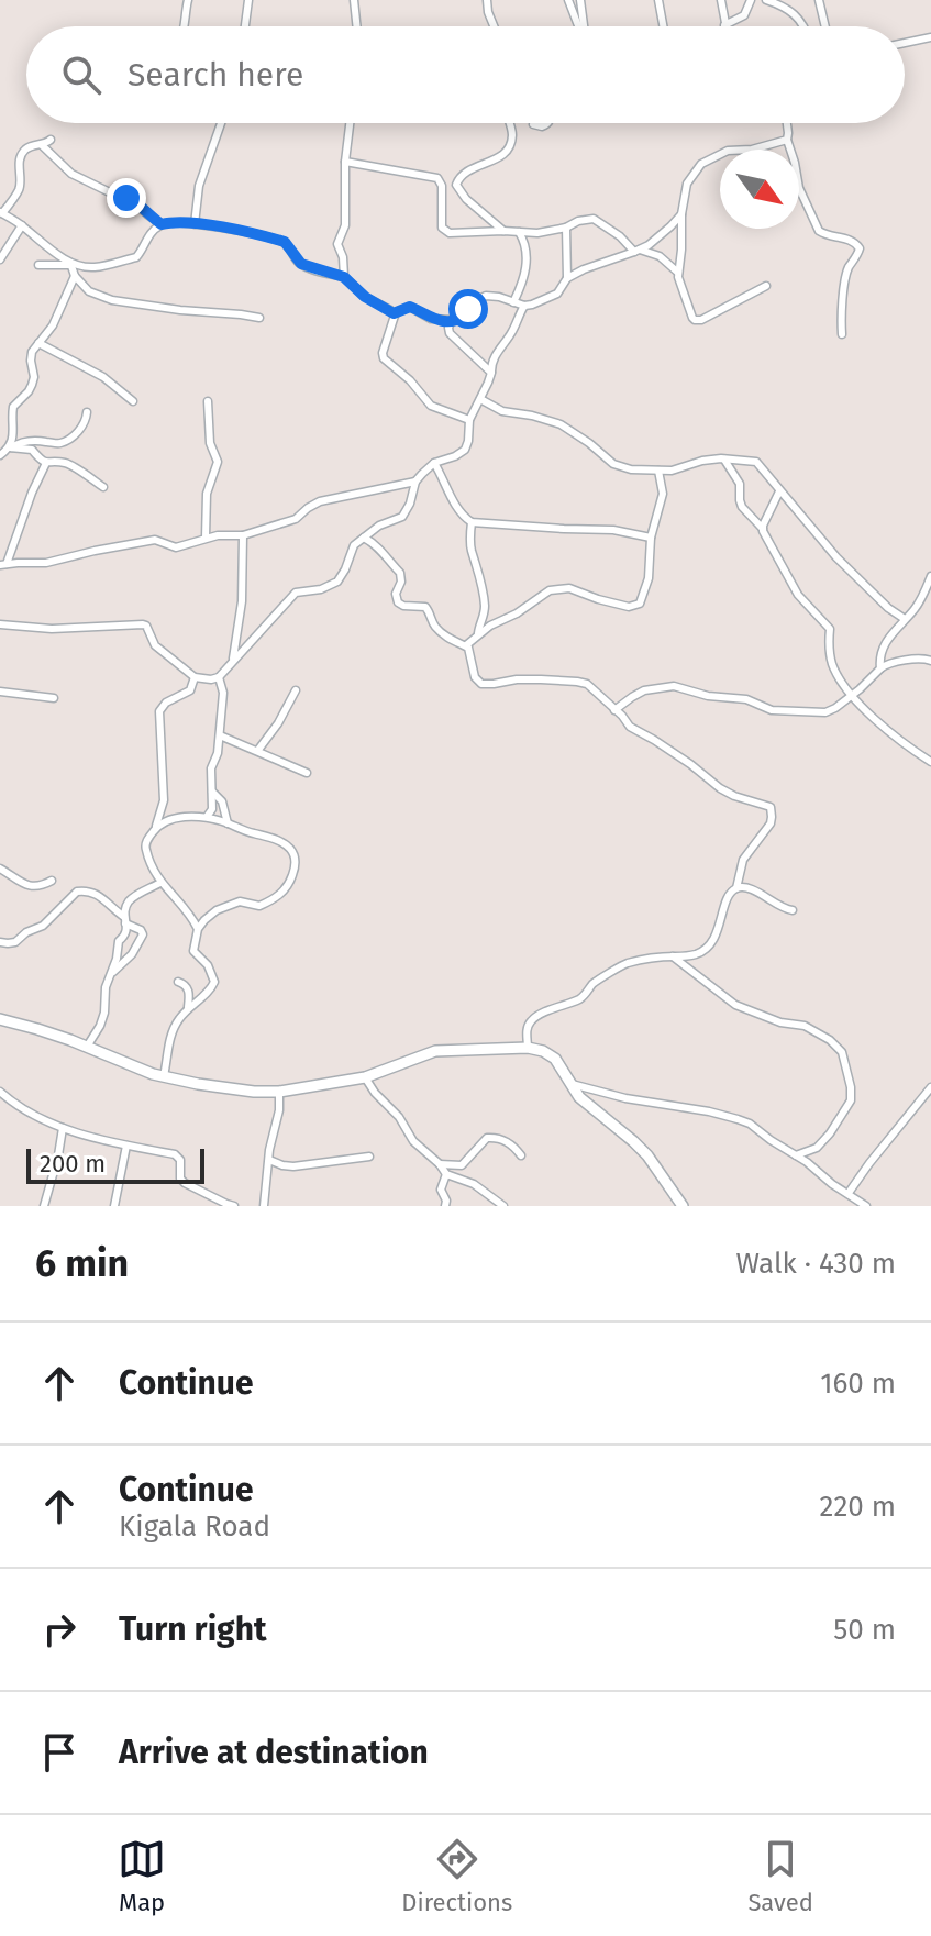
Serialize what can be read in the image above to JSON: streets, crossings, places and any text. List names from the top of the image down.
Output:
{
  "scale_bar": "200 m",
  "north": "bottom right",
  "page": {
    "search": "Search here",
    "scale": "200 m",
    "heading": ["6 min", "Walk · 430 m"],
    "list": [
      ["Continue", "160 m"],
      ["Continue", "Kigala Road", "220 m"],
      ["Turn right", "50 m"],
      "Arrive at destination"
    ],
    "nav": ["Map", "Directions", "Saved"]
  }
}
